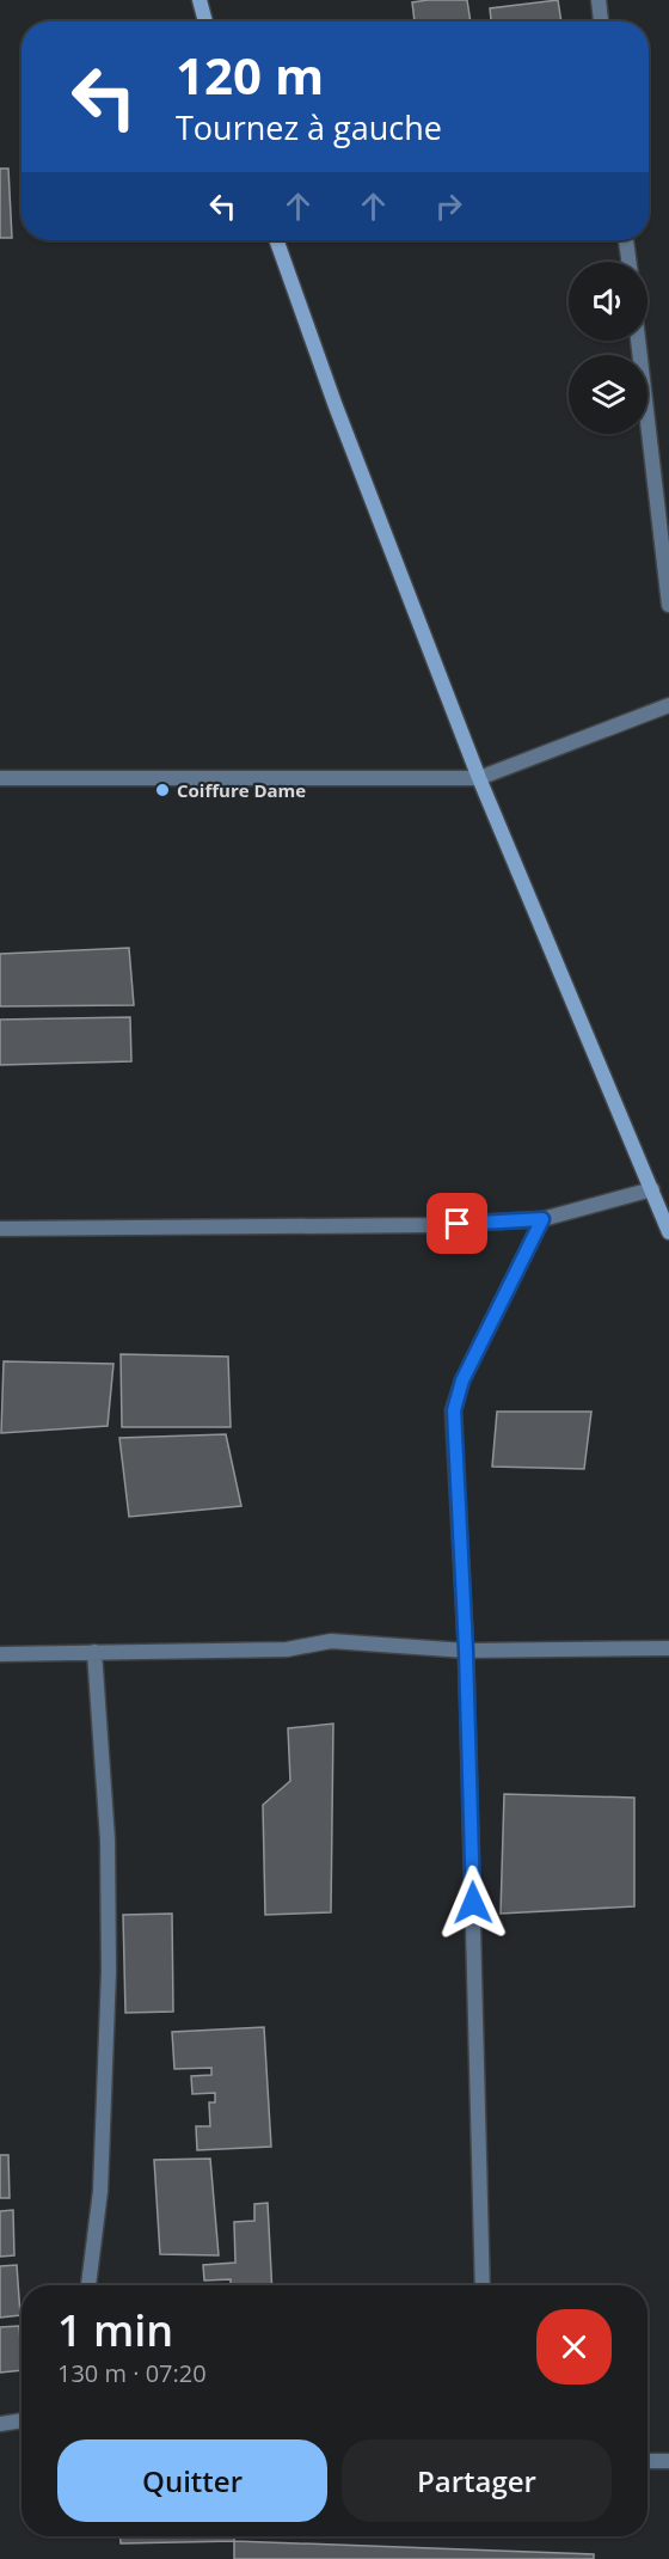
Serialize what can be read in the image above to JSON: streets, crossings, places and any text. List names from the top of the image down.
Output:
{
  "places": ["Coiffure Dame"],
  "page": {
    "turn": ["120 m", "Tournez à gauche"],
    "heading": ["1 min", "130 m · 07:20"],
    "buttons": ["Quitter", "Partager"]
  }
}
